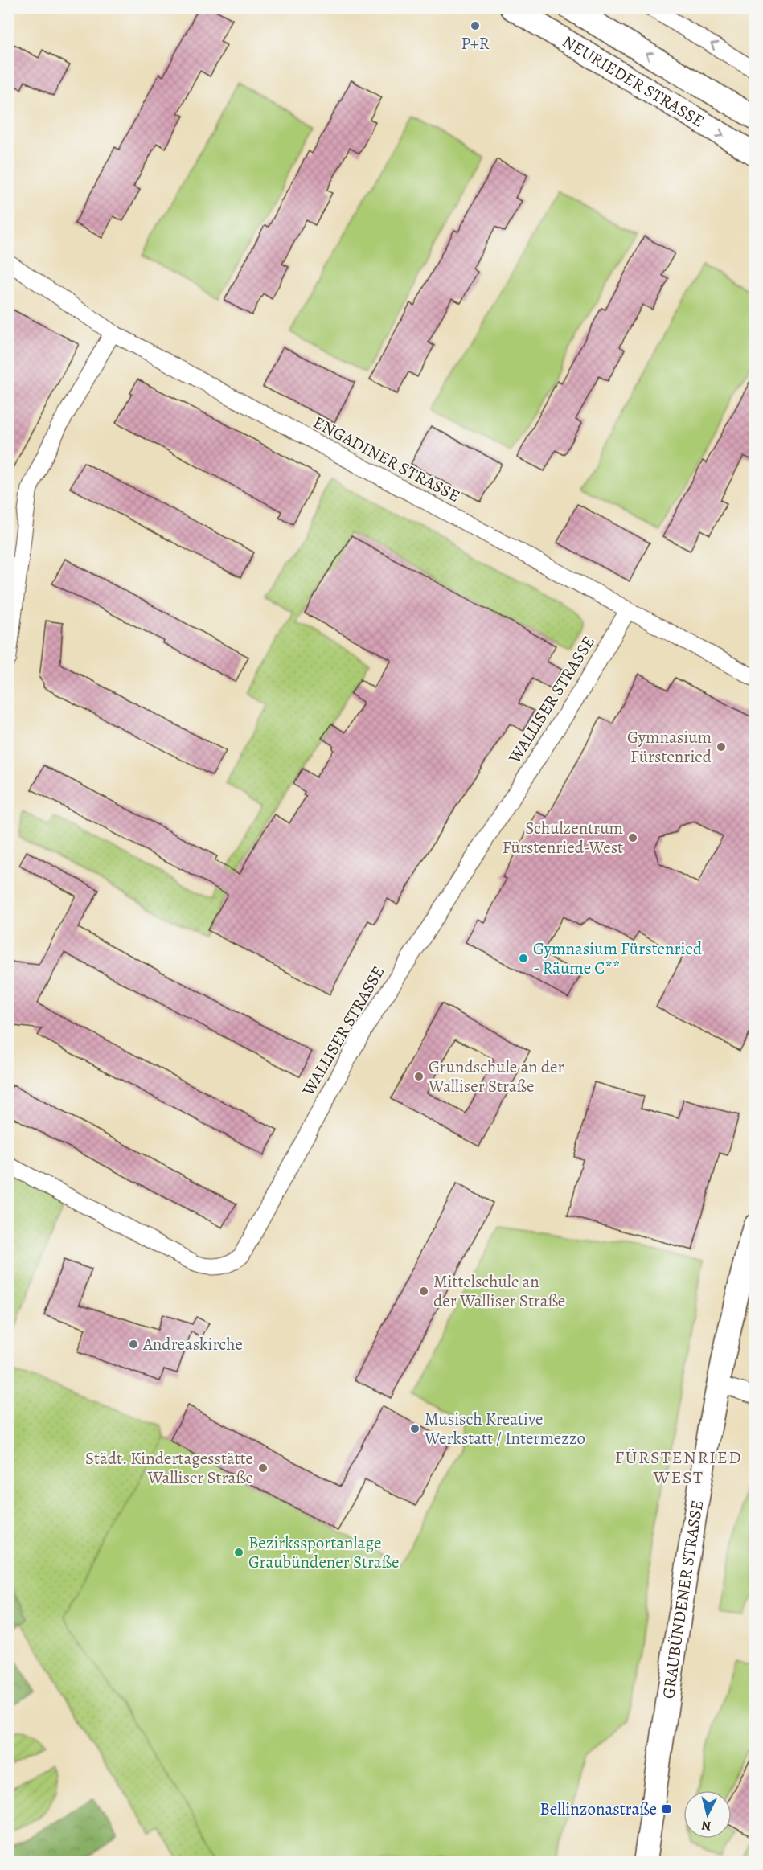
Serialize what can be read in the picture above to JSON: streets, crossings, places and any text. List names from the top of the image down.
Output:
{
  "streets": {
    "street": [
      "NEURIEDER STRASSE",
      "ENGADINER STRASSE",
      "WALLISER STRASSE",
      "GRAUBÜNDENER STRASSE"
    ]
  },
  "crossings": [
    ["ENGADINER STRASSE", "WALLISER STRASSE"]
  ],
  "districts": ["FÜRSTENRIED WEST"],
  "places": {
    "other": [
      "P+R",
      "Gymnasium Fürstenried",
      "Schulzentrum Fürstenried-West",
      "Gymnasium Fürstenried - Räume C**",
      "Grundschule an der Walliser Straße",
      "Mittelschule an der Walliser Straße",
      "Andreaskirche",
      "Musisch Kreative Werkstatt / Intermezzo",
      "Städt. Kindertagesstätte Walliser Straße",
      "Bezirkssportanlage Graubündener Straße"
    ],
    "transit": ["Bellinzonastraße"]
  },
  "north": "bottom"
}
